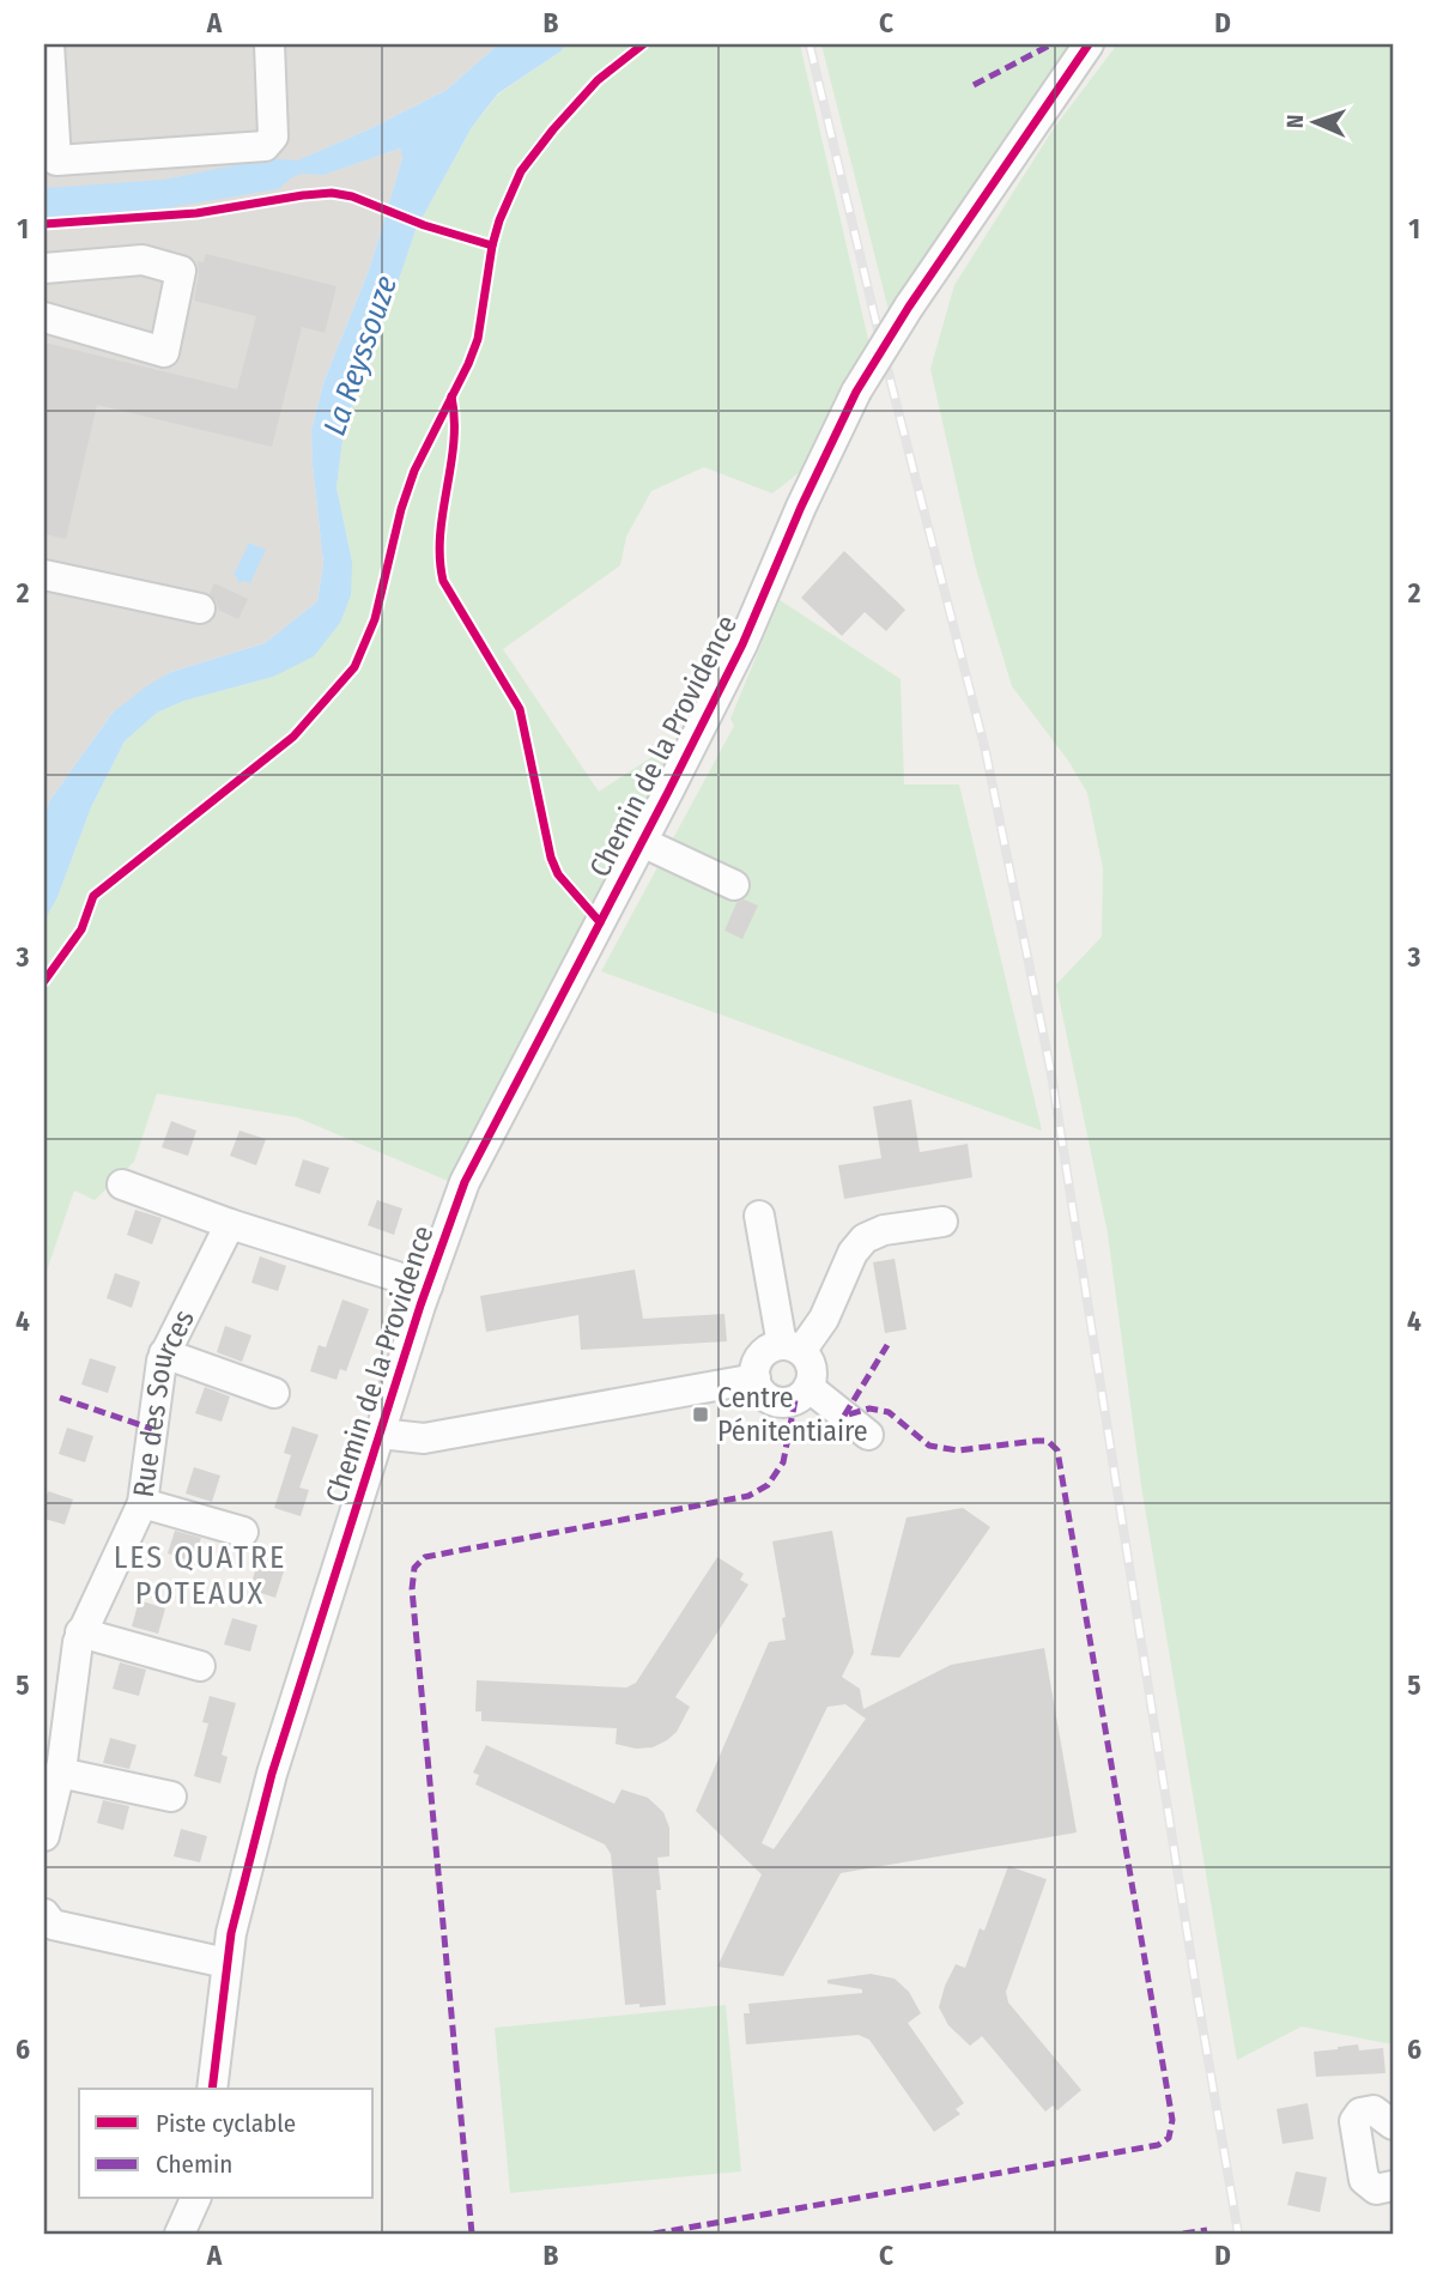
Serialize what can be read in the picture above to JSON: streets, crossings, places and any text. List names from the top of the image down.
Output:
{
  "streets": {
    "street": ["Chemin de la Providence", "Rue des Sources"]
  },
  "districts": ["LES QUATRE POTEAUX"],
  "water": ["La Reyssouze"],
  "places": {
    "transit": ["Centre Pénitentiaire"]
  },
  "legend": ["Piste cyclable", "Chemin"],
  "north": "left",
  "grid": {
    "columns": [
      "A",
      "B",
      "C",
      "D"
    ],
    "rows": [
      "1",
      "2",
      "3",
      "4",
      "5",
      "6"
    ]
  }
}
